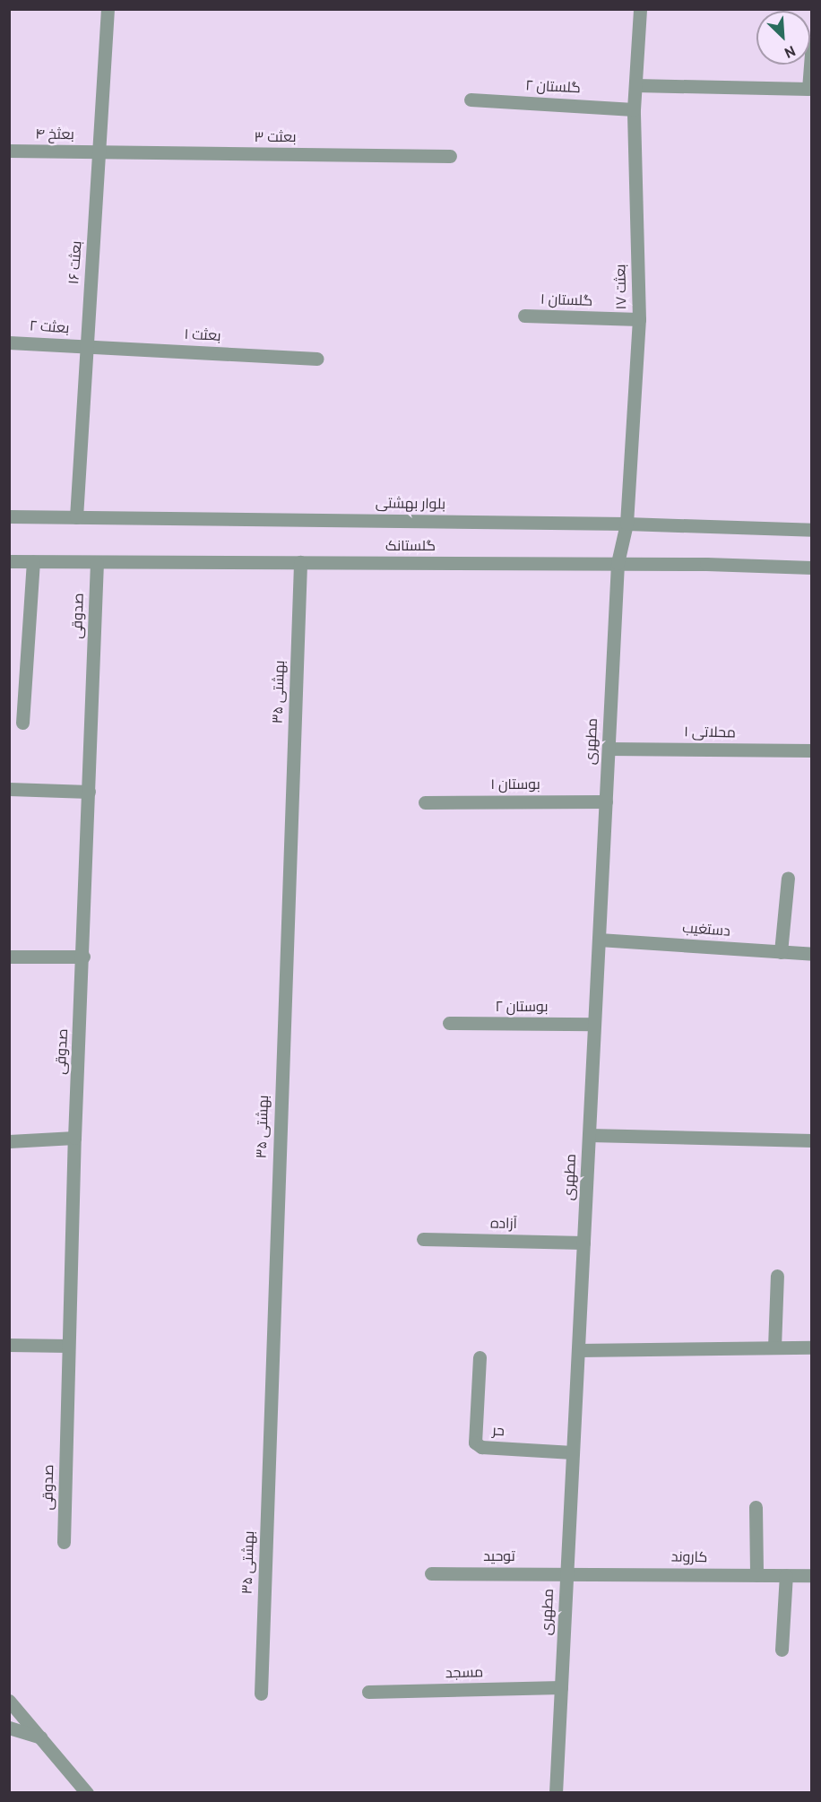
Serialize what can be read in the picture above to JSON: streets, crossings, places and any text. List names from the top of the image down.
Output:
{
  "streets": {
    "street": [
      "گلستان ۲",
      "بعثخ ۴",
      "بعثت ۳",
      "بعثت ۱۶",
      "بعثت ۱۷",
      "گلستان ۱",
      "بعثت ۲",
      "بعثت ١",
      "بلوار بهشتی",
      "گلستانک",
      "صدوقی",
      "بهشتی ۳۵",
      "محلاتی ۱",
      "مطهری",
      "بوستان ۱",
      "دستغیب",
      "بوستان ۲",
      "آزاده",
      "حر",
      "توحید",
      "کاروند",
      "مسجد"
    ]
  },
  "crossings": [
    ["گلستان ۲", "بعثت ۱۷"],
    ["بعثخ ۴", "بعثت ۳"],
    ["بعثخ ۴", "بعثت ۱۶"],
    ["بعثت ۳", "بعثت ۱۶"],
    ["بعثت ۱۶", "بعثت ۲"],
    ["بعثت ۱۶", "بعثت ١"],
    ["بعثت ۱۶", "بلوار بهشتی"],
    ["بعثت ۱۷", "گلستان ۱"],
    ["بعثت ۱۷", "بلوار بهشتی"],
    ["بعثت ۱۷", "گلستانک"],
    ["بعثت ۱۷", "مطهری"],
    ["بعثت ۲", "بعثت ١"],
    ["گلستانک", "صدوقی"],
    ["گلستانک", "بهشتی ۳۵"],
    ["گلستانک", "مطهری"],
    ["محلاتی ۱", "مطهری"],
    ["مطهری", "بوستان ۱"],
    ["مطهری", "دستغیب"],
    ["مطهری", "بوستان ۲"],
    ["مطهری", "آزاده"],
    ["مطهری", "حر"],
    ["مطهری", "توحید"],
    ["مطهری", "کاروند"],
    ["مطهری", "مسجد"],
    ["توحید", "کاروند"]
  ],
  "north": "bottom right"
}
